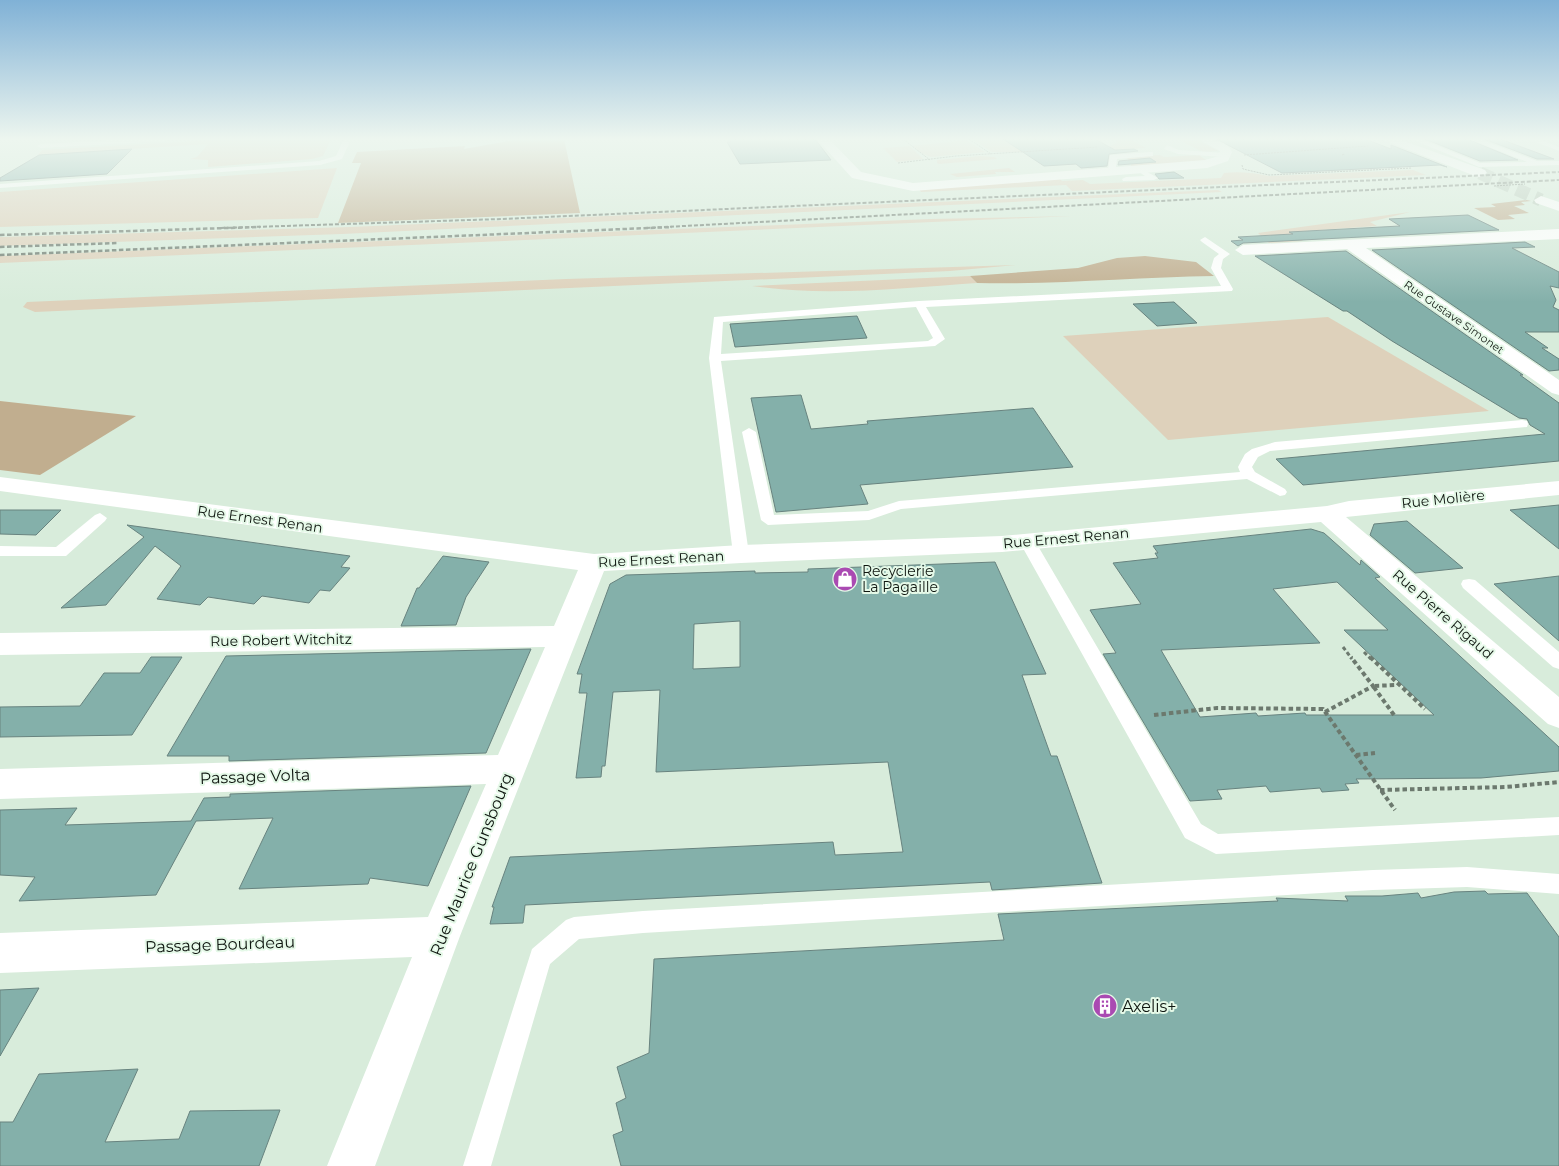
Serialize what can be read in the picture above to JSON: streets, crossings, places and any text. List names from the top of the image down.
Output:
{
  "streets": {
    "street": [
      "Rue Gustave Simonet",
      "Rue Molière",
      "Rue Ernest Renan",
      "Rue Pierre Rigaud",
      "Rue Robert Witchitz",
      "Passage Volta",
      "Rue Maurice Gunsbourg",
      "Passage Bourdeau"
    ]
  },
  "crossings": [
    ["Rue Molière", "Rue Ernest Renan"],
    ["Rue Molière", "Rue Pierre Rigaud"],
    ["Rue Ernest Renan", "Rue Pierre Rigaud"],
    ["Rue Ernest Renan", "Rue Maurice Gunsbourg"],
    ["Rue Robert Witchitz", "Rue Maurice Gunsbourg"],
    ["Passage Volta", "Rue Maurice Gunsbourg"],
    ["Rue Maurice Gunsbourg", "Passage Bourdeau"]
  ],
  "places": {
    "shop": ["Recyclerie La Pagaille"],
    "building": ["Axelis+"]
  }
}
